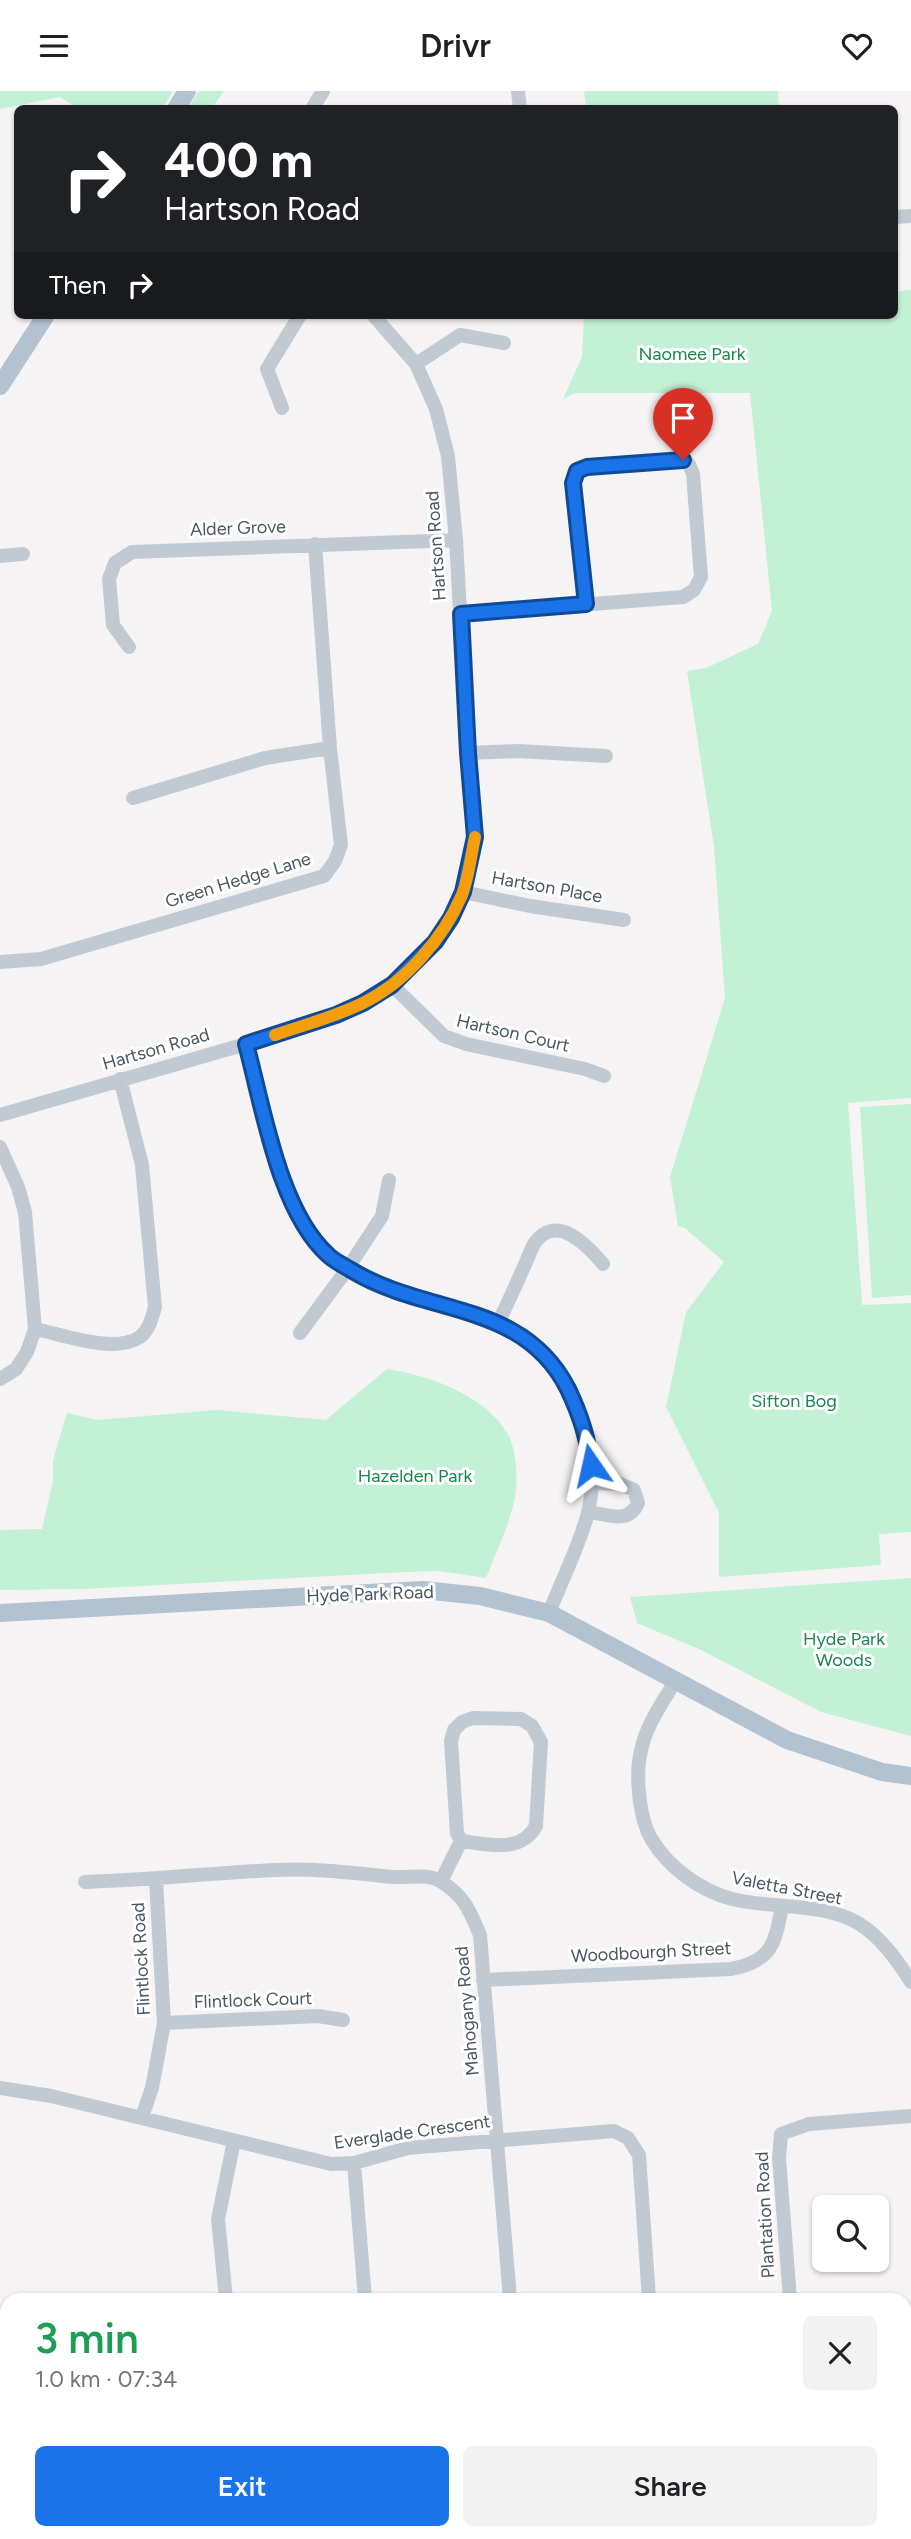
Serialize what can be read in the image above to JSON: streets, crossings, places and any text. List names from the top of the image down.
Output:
{
  "streets": {
    "main road": ["Hyde Park Road"],
    "street": [
      "Alder Grove",
      "Hartson Road",
      "Green Hedge Lane",
      "Hartson Place",
      "Hartson Court",
      "Valetta Street",
      "Woodbourgh Street",
      "Flintlock Road",
      "Flintlock Court",
      "Mahogany Road",
      "Everglade Crescent",
      "Plantation Road"
    ]
  },
  "crossings": [
    ["Alder Grove", "Hartson Road"],
    ["Alder Grove", "Green Hedge Lane"],
    ["Hartson Road", "Hartson Place"],
    ["Hartson Road", "Hartson Court"],
    ["Hyde Park Road", "Valetta Street"],
    ["Valetta Street", "Woodbourgh Street"],
    ["Woodbourgh Street", "Mahogany Road"],
    ["Flintlock Road", "Flintlock Court"],
    ["Flintlock Road", "Everglade Crescent"],
    ["Mahogany Road", "Everglade Crescent"]
  ],
  "parks": [
    "Naomee Park",
    "Sifton Bog",
    "Hazelden Park",
    "Hyde Park Woods"
  ],
  "page": {
    "header": "Drivr",
    "turn": ["400 m", "Hartson Road"],
    "then": "Then",
    "heading": ["3 min", "1.0 km · 07:34"],
    "buttons": ["Exit", "Share"]
  }
}
